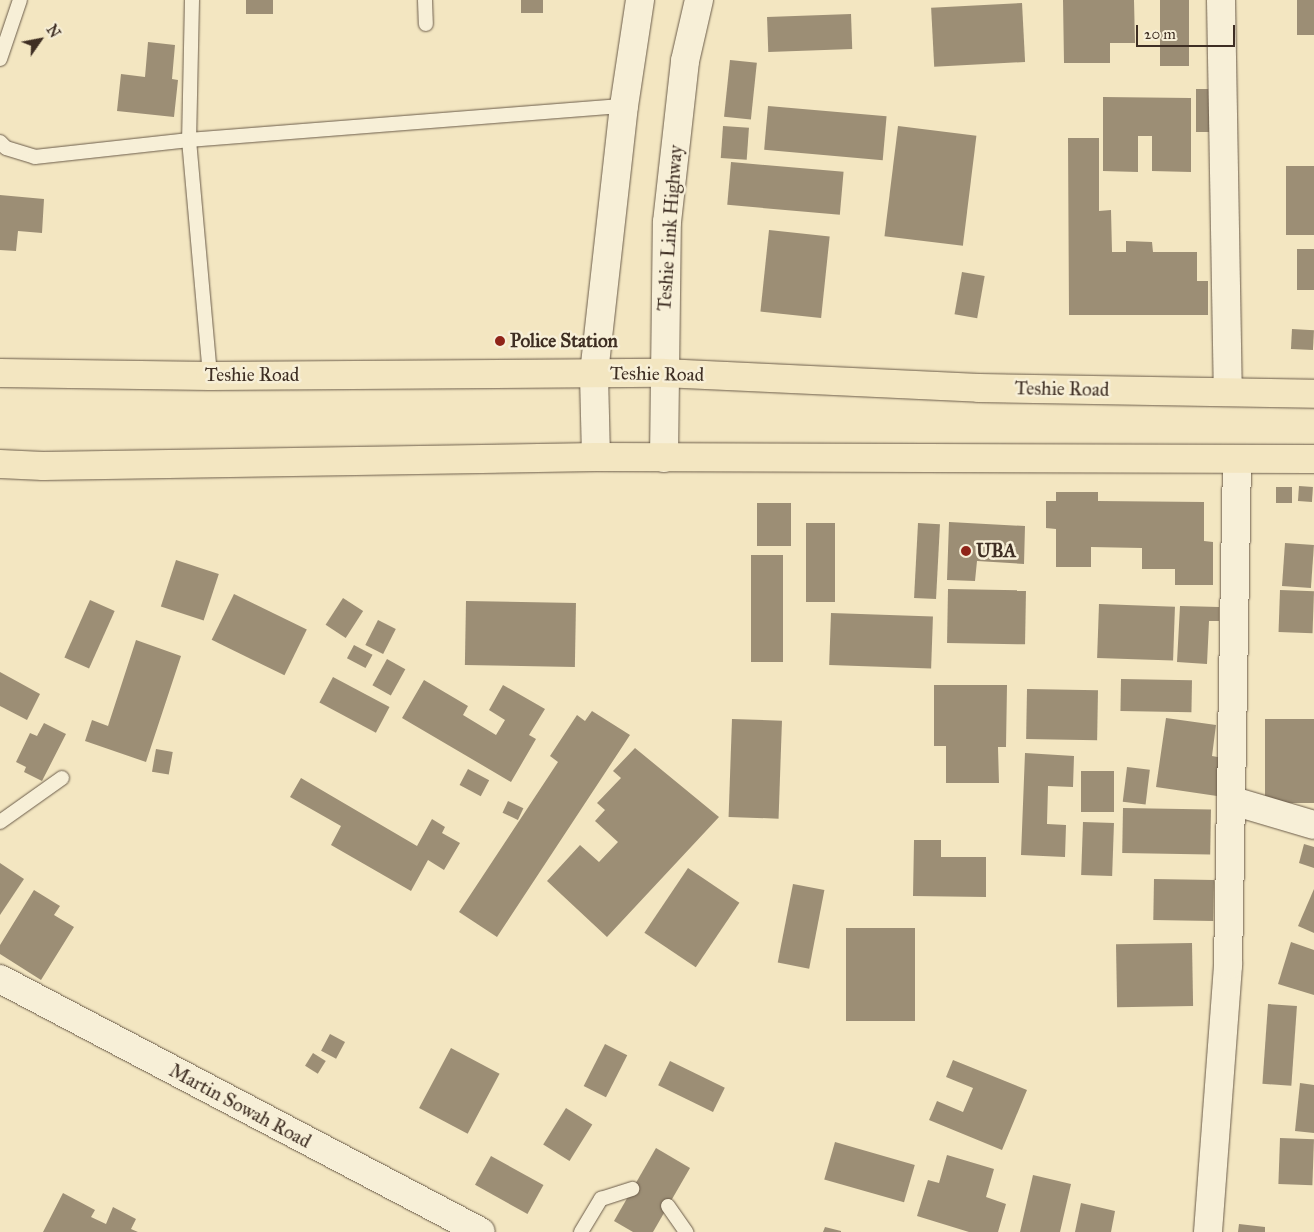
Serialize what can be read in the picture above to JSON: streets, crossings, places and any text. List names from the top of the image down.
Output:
{
  "streets": {
    "main road": ["Teshie Road"],
    "street": ["Teshie Link Highway", "Martin Sowah Road"]
  },
  "crossings": [
    ["Teshie Link Highway", "Teshie Road"]
  ],
  "places": ["Police Station", "UBA"],
  "scale_bar": "20 m",
  "north": "top right"
}
